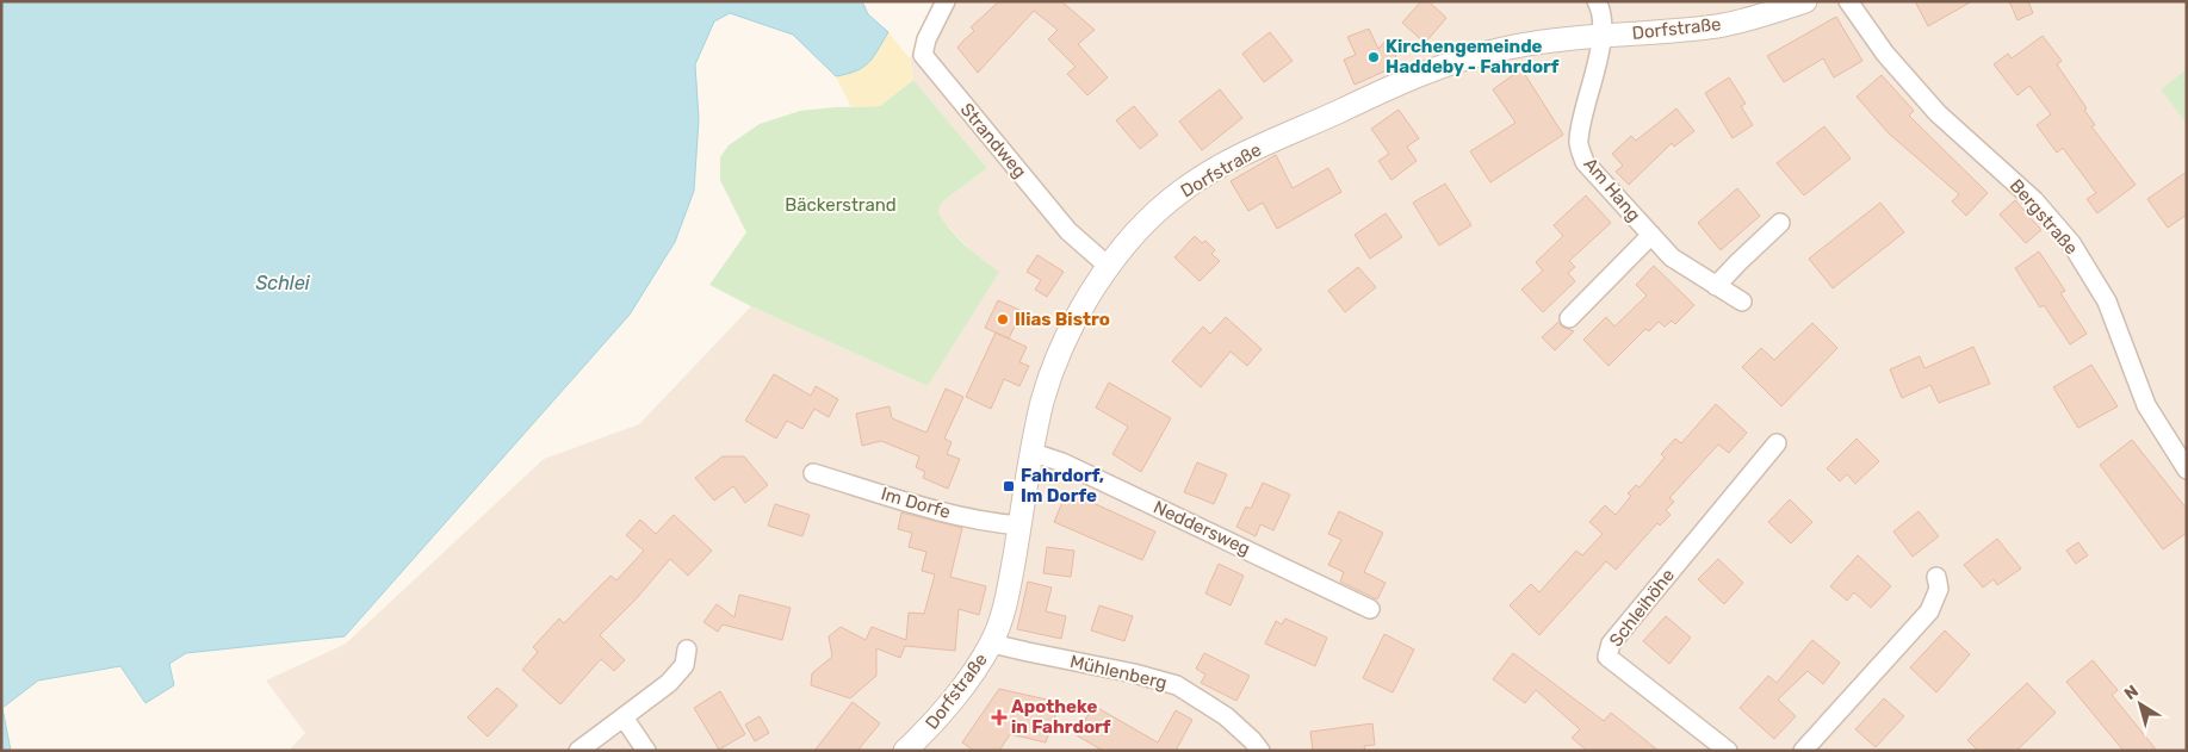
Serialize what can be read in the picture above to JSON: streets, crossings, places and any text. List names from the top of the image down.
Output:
{
  "streets": {
    "street": [
      "Dorfstraße",
      "Strandweg",
      "Am Hang",
      "Bergstraße",
      "Im Dorfe",
      "Neddersweg",
      "Schleihöhe",
      "Mühlenberg"
    ]
  },
  "crossings": [
    ["Dorfstraße", "Strandweg"],
    ["Dorfstraße", "Am Hang"],
    ["Dorfstraße", "Im Dorfe"],
    ["Dorfstraße", "Neddersweg"],
    ["Dorfstraße", "Mühlenberg"]
  ],
  "water": ["Schlei"],
  "parks": ["Bäckerstrand"],
  "places": {
    "other": ["Kirchengemeinde Haddeby - Fahrdorf", "Ilias Bistro"],
    "transit": ["Fahrdorf, Im Dorfe"],
    "health": ["Apotheke in Fahrdorf"]
  },
  "north": "top left"
}
